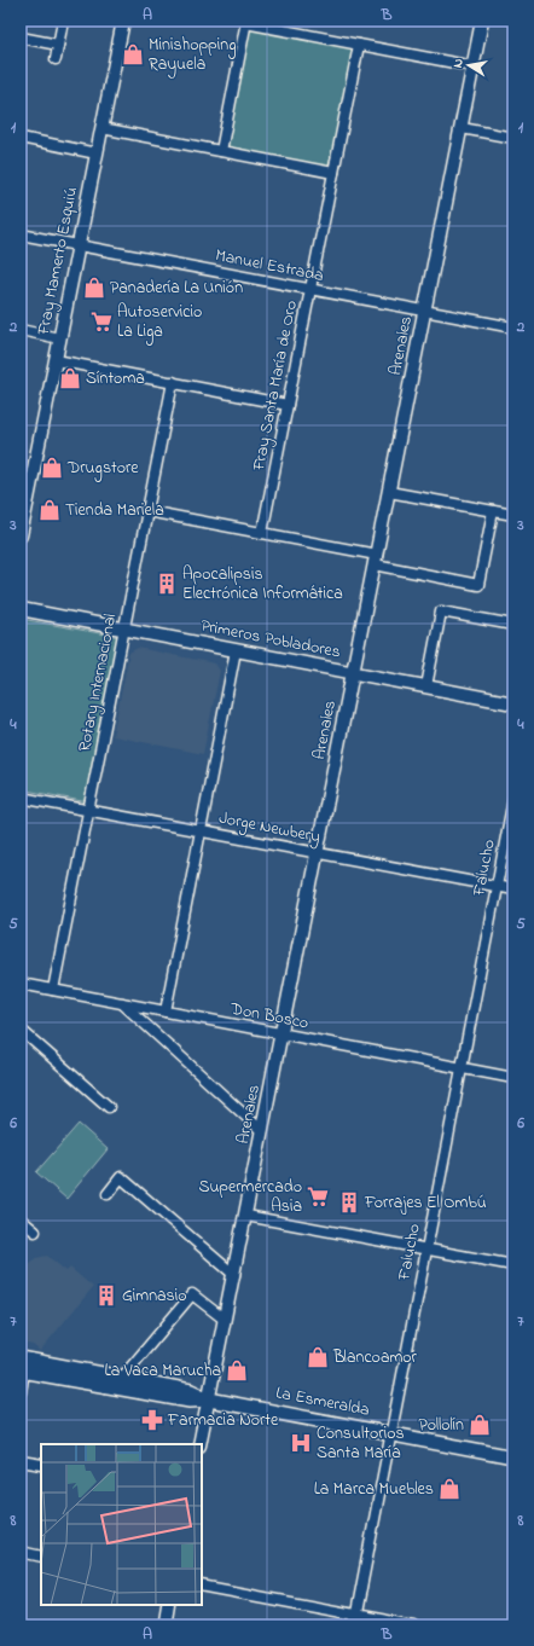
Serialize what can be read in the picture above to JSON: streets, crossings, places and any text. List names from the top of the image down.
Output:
{
  "streets": {
    "main road": ["La Esmeralda"],
    "street": [
      "Fray Mamerto Esquiú",
      "Manuel Estrada",
      "Arenales",
      "Fray Santa María de Oro",
      "Primeros Pobladores",
      "Rotary Internacional",
      "Jorge Newbery",
      "Falucho",
      "Don Bosco"
    ]
  },
  "crossings": [
    ["Fray Mamerto Esquiú", "Manuel Estrada"],
    ["Manuel Estrada", "Arenales"],
    ["Manuel Estrada", "Fray Santa María de Oro"],
    ["Arenales", "Primeros Pobladores"],
    ["Arenales", "Jorge Newbery"],
    ["Arenales", "Don Bosco"],
    ["Arenales", "La Esmeralda"],
    ["Primeros Pobladores", "Rotary Internacional"],
    ["Rotary Internacional", "Jorge Newbery"],
    ["Rotary Internacional", "Don Bosco"],
    ["Jorge Newbery", "Falucho"],
    ["Falucho", "Don Bosco"],
    ["Falucho", "La Esmeralda"]
  ],
  "places": {
    "shop": [
      "Minishopping Rayuela",
      "Panadería La Unión",
      "Síntoma",
      "Drugstore",
      "Tienda Mariela",
      "Blancoamor",
      "La Vaca Marucha",
      "Pollolín",
      "La Marca Muebles"
    ],
    "supermarket": ["Autoservicio La Liga", "Supermercado Asia"],
    "building": ["Apocalipsis Electrónica Informática", "Forrajes El Ombú", "Gimnasio"],
    "pharmacy": ["Farmacia Norte"],
    "hospital": ["Consultorios Santa María"]
  },
  "north": "left",
  "grid": {
    "columns": ["A", "B"],
    "rows": [
      "1",
      "2",
      "3",
      "4",
      "5",
      "6",
      "7",
      "8"
    ]
  }
}
